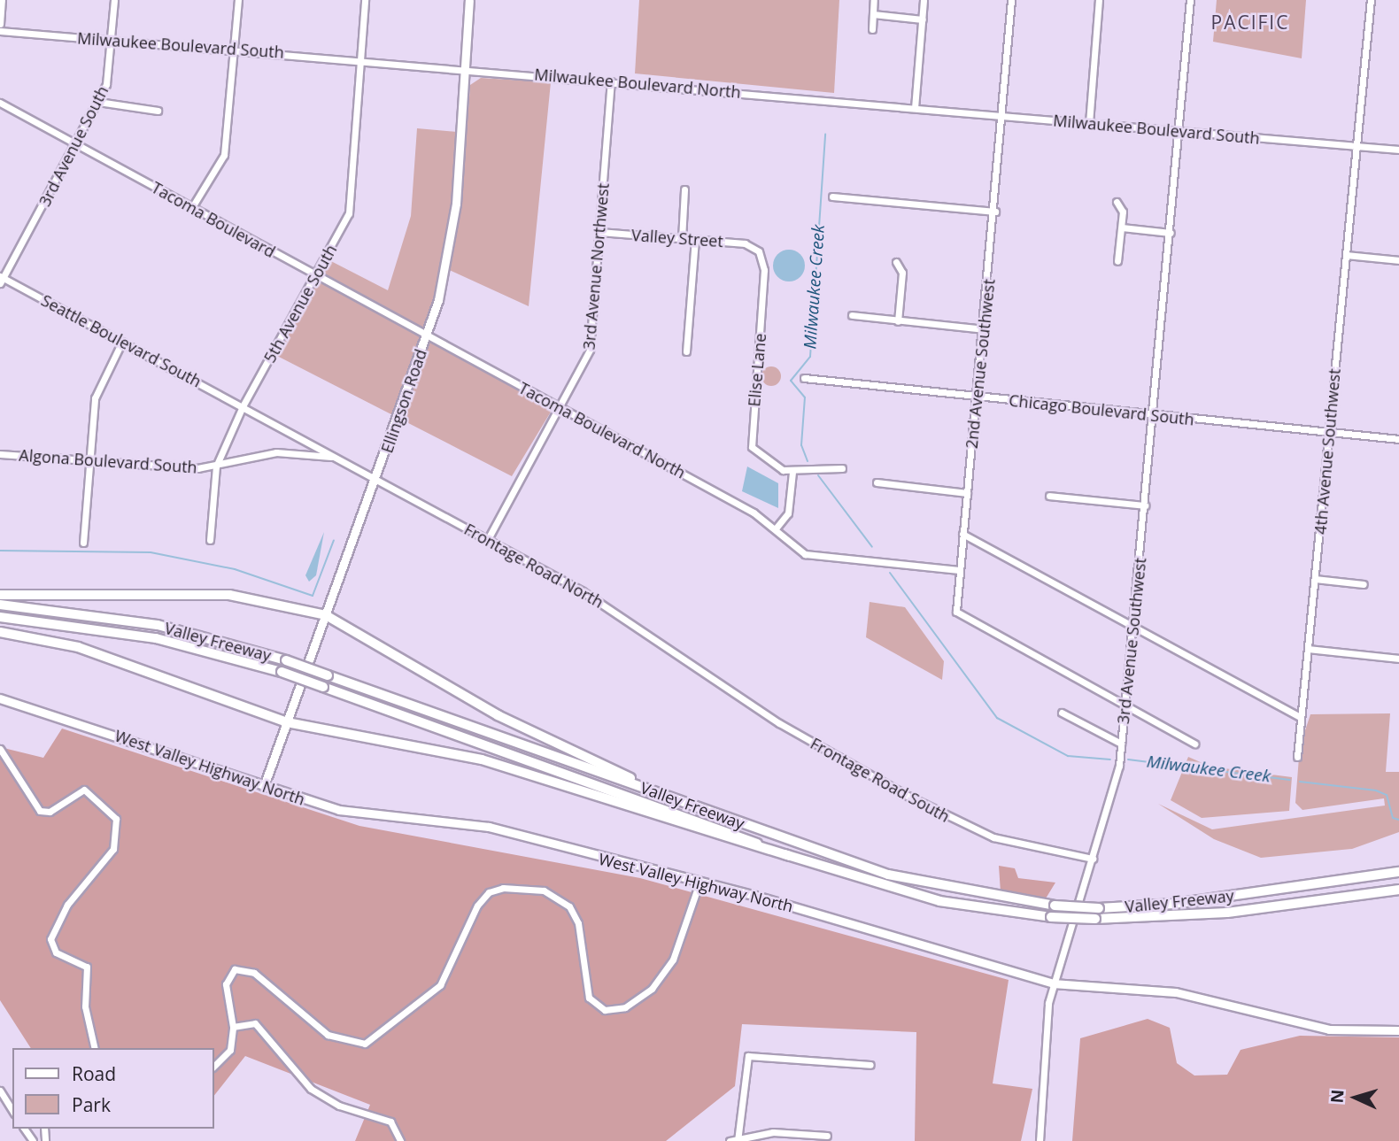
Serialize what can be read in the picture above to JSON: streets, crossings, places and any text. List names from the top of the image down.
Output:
{
  "streets": {
    "highway": ["Valley Freeway"],
    "main road": ["Ellingson Road", "West Valley Highway North"],
    "street": [
      "Milwaukee Boulevard South",
      "Milwaukee Boulevard North",
      "3rd Avenue South",
      "Tacoma Boulevard",
      "Valley Street",
      "3rd Avenue Northwest",
      "5th Avenue South",
      "Seattle Boulevard South",
      "2nd Avenue Southwest",
      "Elise Lane",
      "Chicago Boulevard South",
      "Tacoma Boulevard North",
      "4th Avenue Southwest",
      "Algona Boulevard South",
      "Frontage Road North",
      "3rd Avenue Southwest",
      "Frontage Road South"
    ]
  },
  "crossings": [
    ["Milwaukee Boulevard South", "Milwaukee Boulevard North"],
    ["Milwaukee Boulevard South", "3rd Avenue South"],
    ["Milwaukee Boulevard South", "5th Avenue South"],
    ["Milwaukee Boulevard South", "2nd Avenue Southwest"],
    ["Milwaukee Boulevard South", "4th Avenue Southwest"],
    ["Milwaukee Boulevard South", "3rd Avenue Southwest"],
    ["Milwaukee Boulevard North", "3rd Avenue Northwest"],
    ["Milwaukee Boulevard North", "5th Avenue South"],
    ["Milwaukee Boulevard North", "Ellingson Road"],
    ["3rd Avenue South", "Tacoma Boulevard"],
    ["3rd Avenue South", "Seattle Boulevard South"],
    ["Tacoma Boulevard", "5th Avenue South"],
    ["Tacoma Boulevard", "Ellingson Road"],
    ["Tacoma Boulevard", "Tacoma Boulevard North"],
    ["Valley Street", "3rd Avenue Northwest"],
    ["Valley Street", "Elise Lane"],
    ["3rd Avenue Northwest", "Tacoma Boulevard North"],
    ["3rd Avenue Northwest", "Frontage Road North"],
    ["5th Avenue South", "Seattle Boulevard South"],
    ["5th Avenue South", "Algona Boulevard South"],
    ["Seattle Boulevard South", "Algona Boulevard South"],
    ["Seattle Boulevard South", "Frontage Road North"],
    ["2nd Avenue Southwest", "Chicago Boulevard South"],
    ["2nd Avenue Southwest", "Tacoma Boulevard North"],
    ["2nd Avenue Southwest", "3rd Avenue Southwest"],
    ["Ellingson Road", "Tacoma Boulevard North"],
    ["Ellingson Road", "Frontage Road North"],
    ["Ellingson Road", "West Valley Highway North"],
    ["Chicago Boulevard South", "4th Avenue Southwest"],
    ["Chicago Boulevard South", "3rd Avenue Southwest"],
    ["Algona Boulevard South", "Frontage Road North"],
    ["Frontage Road North", "Frontage Road South"],
    ["3rd Avenue Southwest", "West Valley Highway North"],
    ["3rd Avenue Southwest", "Frontage Road South"]
  ],
  "districts": ["PACIFIC"],
  "water": ["Milwaukee Creek"],
  "legend": ["Road", "Park"],
  "north": "left"
}
